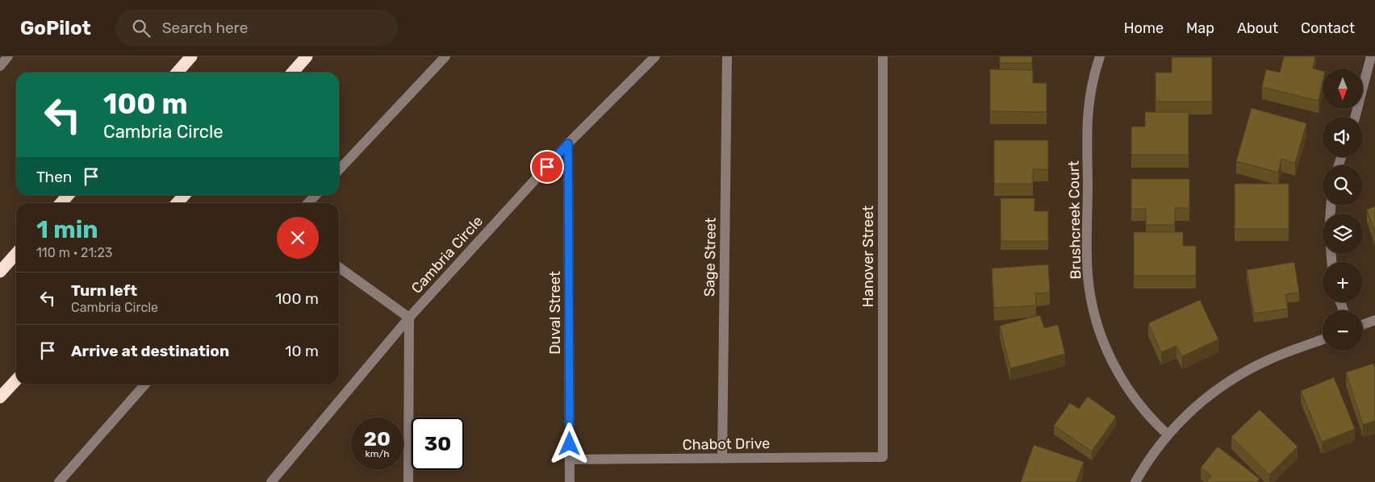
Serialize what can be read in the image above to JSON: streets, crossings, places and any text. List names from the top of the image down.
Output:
{
  "streets": {
    "street": [
      "Brushcreek Court",
      "Cambria Circle",
      "Hanover Street",
      "Sage Street",
      "Duval Street",
      "Chabot Drive"
    ]
  },
  "crossings": [
    ["Cambria Circle", "Duval Street"],
    ["Hanover Street", "Chabot Drive"],
    ["Sage Street", "Chabot Drive"],
    ["Duval Street", "Chabot Drive"]
  ],
  "north": "bottom",
  "page": {
    "header": "GoPilot",
    "search": "Search here",
    "nav": [
      "Home",
      "Map",
      "About",
      "Contact"
    ],
    "map_buttons": ["+", "−"],
    "turn": ["100 m", "Cambria Circle"],
    "then": "Then",
    "heading": ["1 min", "110 m · 21:23"],
    "list": [
      {
        "name": "Turn left",
        "note": "Cambria Circle",
        "value": "100 m"
      },
      {
        "name": "Arrive at destination",
        "value": "10 m"
      }
    ],
    "speed": "20 km/h",
    "limit": "30"
  }
}
